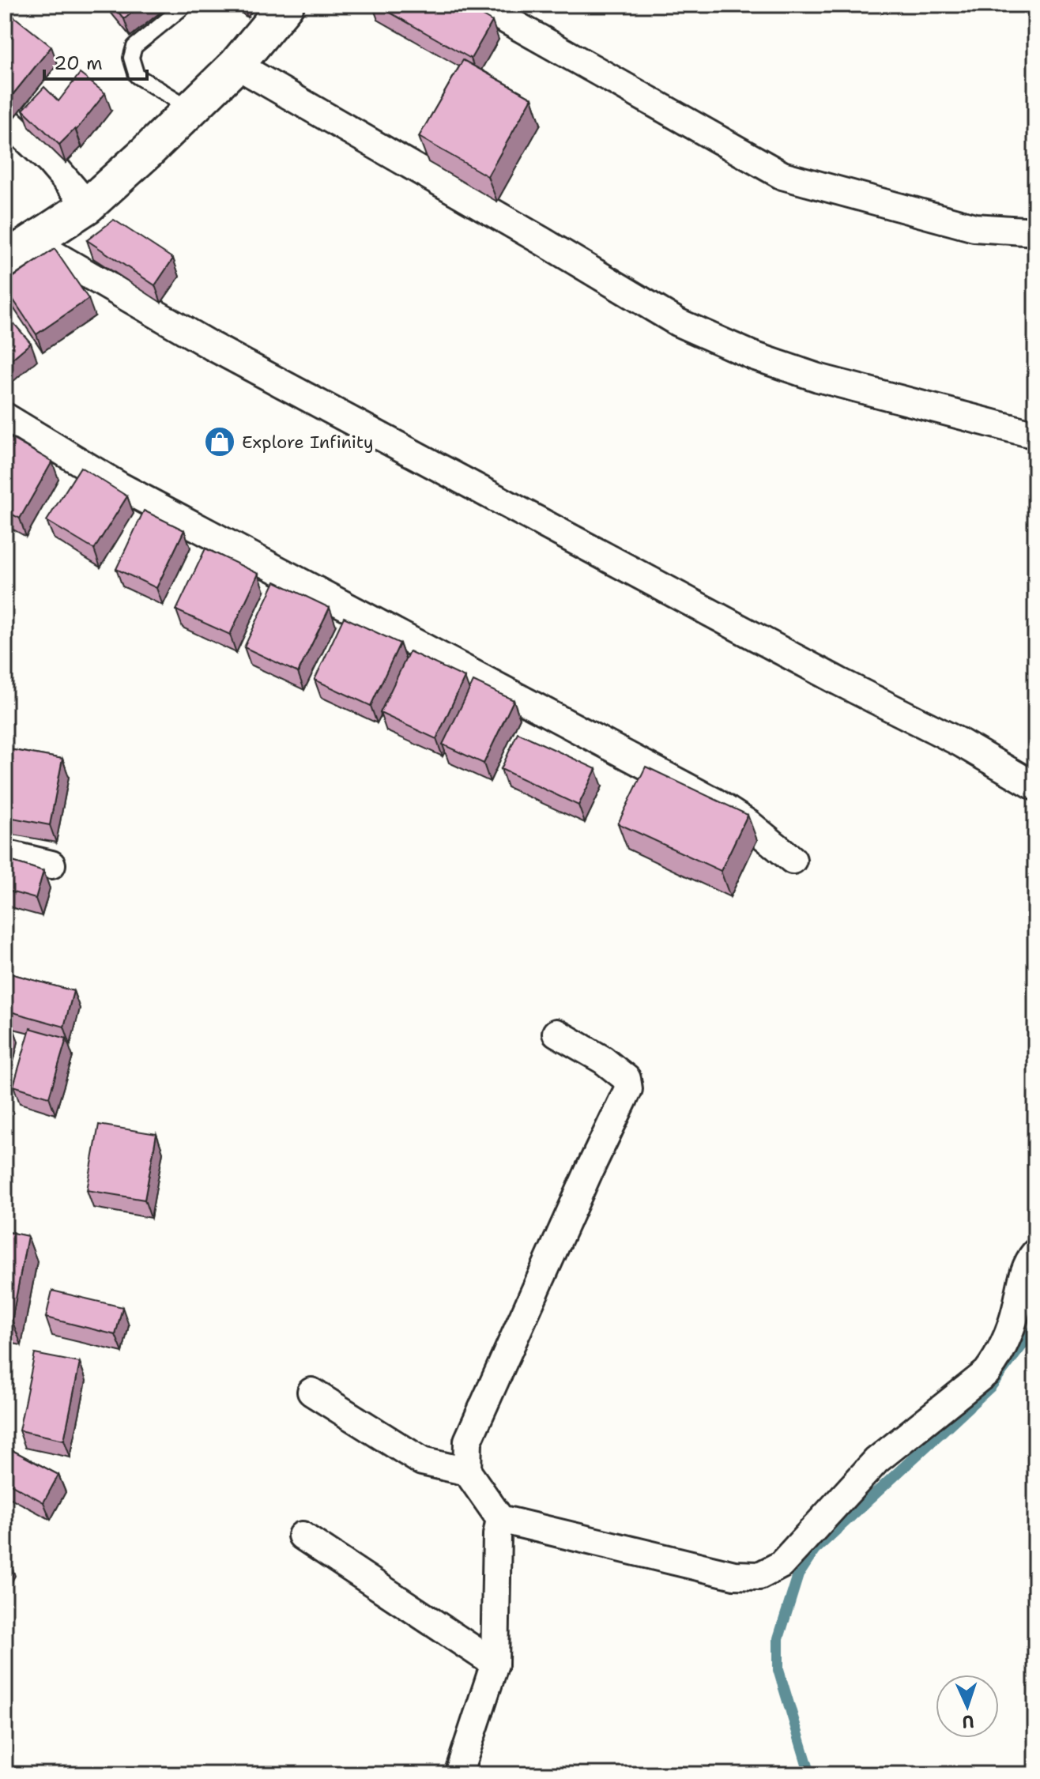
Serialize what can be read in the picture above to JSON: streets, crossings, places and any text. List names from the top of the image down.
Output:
{
  "places": {
    "shop": ["Explore Infinity"]
  },
  "scale_bar": "20 m",
  "north": "bottom"
}
